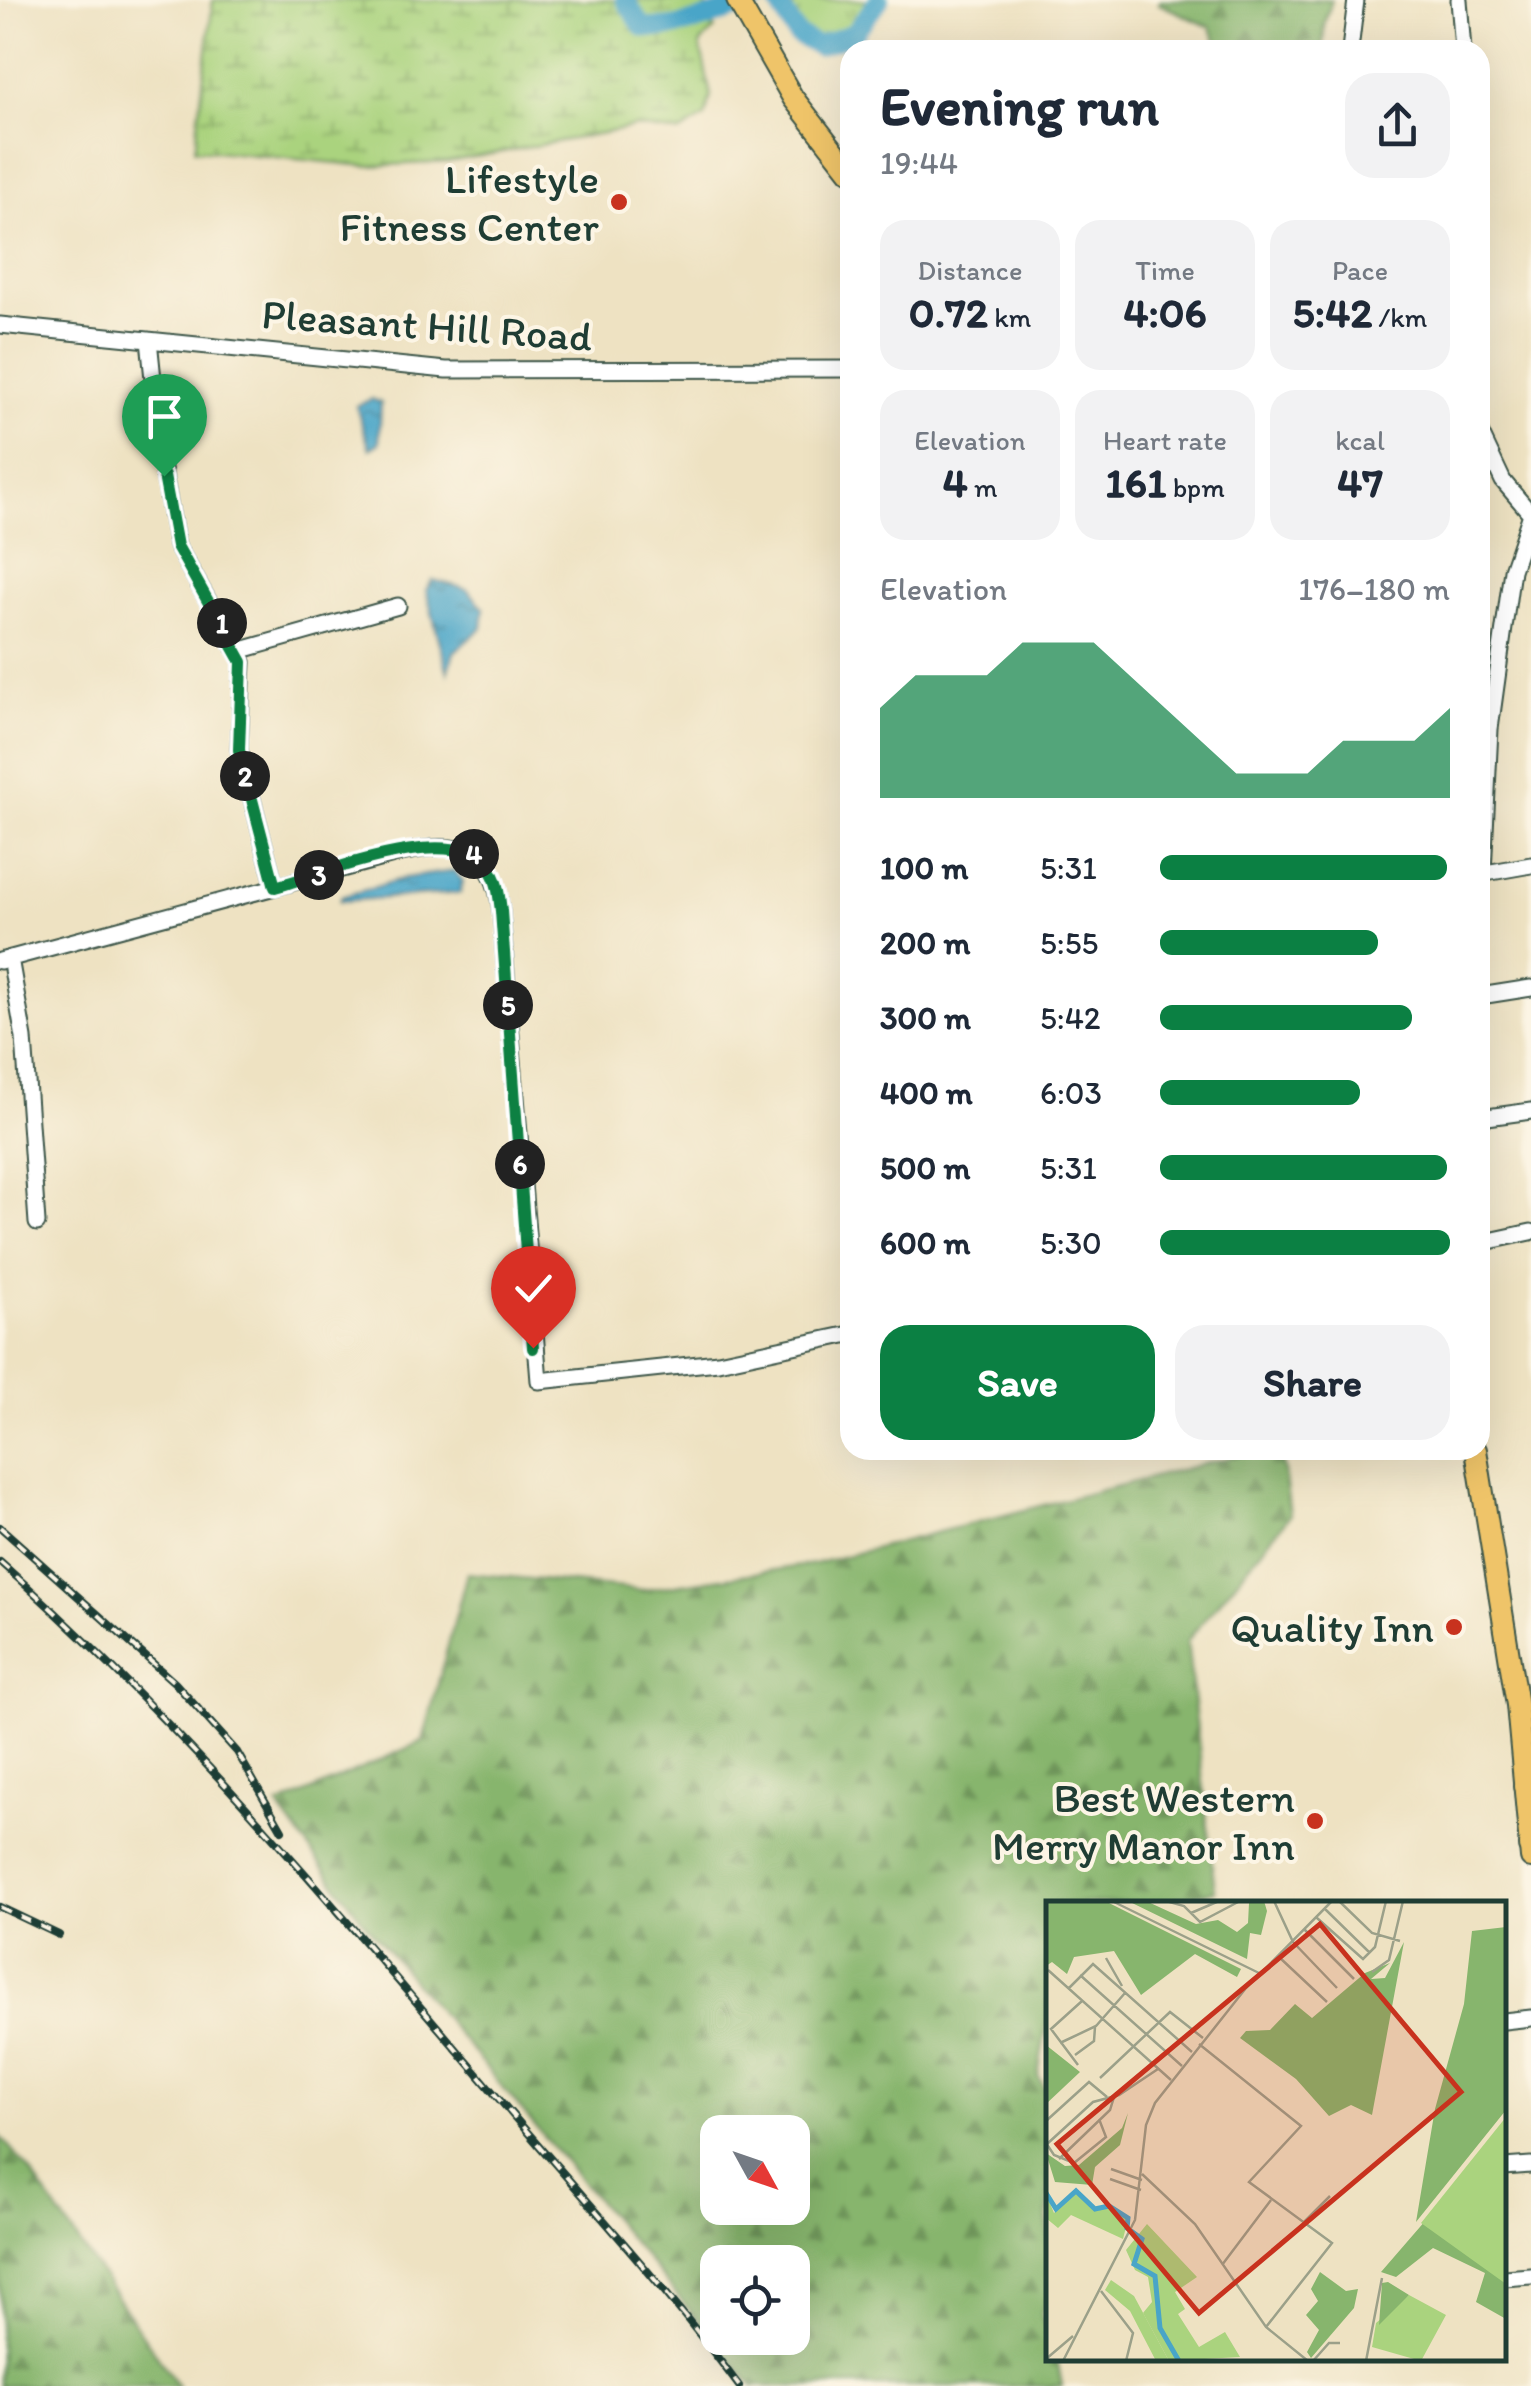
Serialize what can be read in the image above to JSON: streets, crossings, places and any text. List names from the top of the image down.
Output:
{
  "streets": {
    "street": ["Pleasant Hill Road"]
  },
  "places": ["Lifestyle Fitness Center", "Quality Inn", "Best Western Merry Manor Inn"],
  "north": "bottom right",
  "page": {
    "heading": ["Evening run", "19:44"],
    "stats": [
      ["Distance", "0.72 km"],
      ["Time", "4:06"],
      ["Pace", "5:42 /km"],
      ["Elevation", "4 m"],
      ["Heart rate", "161 bpm"],
      ["kcal", "47"]
    ],
    "chart": ["Elevation", "176–180 m"],
    "pins": [
      "1",
      "2",
      "4",
      "3",
      "5",
      "6"
    ],
    "list": [
      {
        "name": "100 m",
        "note": "5:31"
      },
      {
        "name": "200 m",
        "note": "5:55"
      },
      {
        "name": "300 m",
        "note": "5:42"
      },
      {
        "name": "400 m",
        "note": "6:03"
      },
      {
        "name": "500 m",
        "note": "5:31"
      },
      {
        "name": "600 m",
        "note": "5:30"
      }
    ],
    "buttons": ["Save", "Share"]
  }
}
